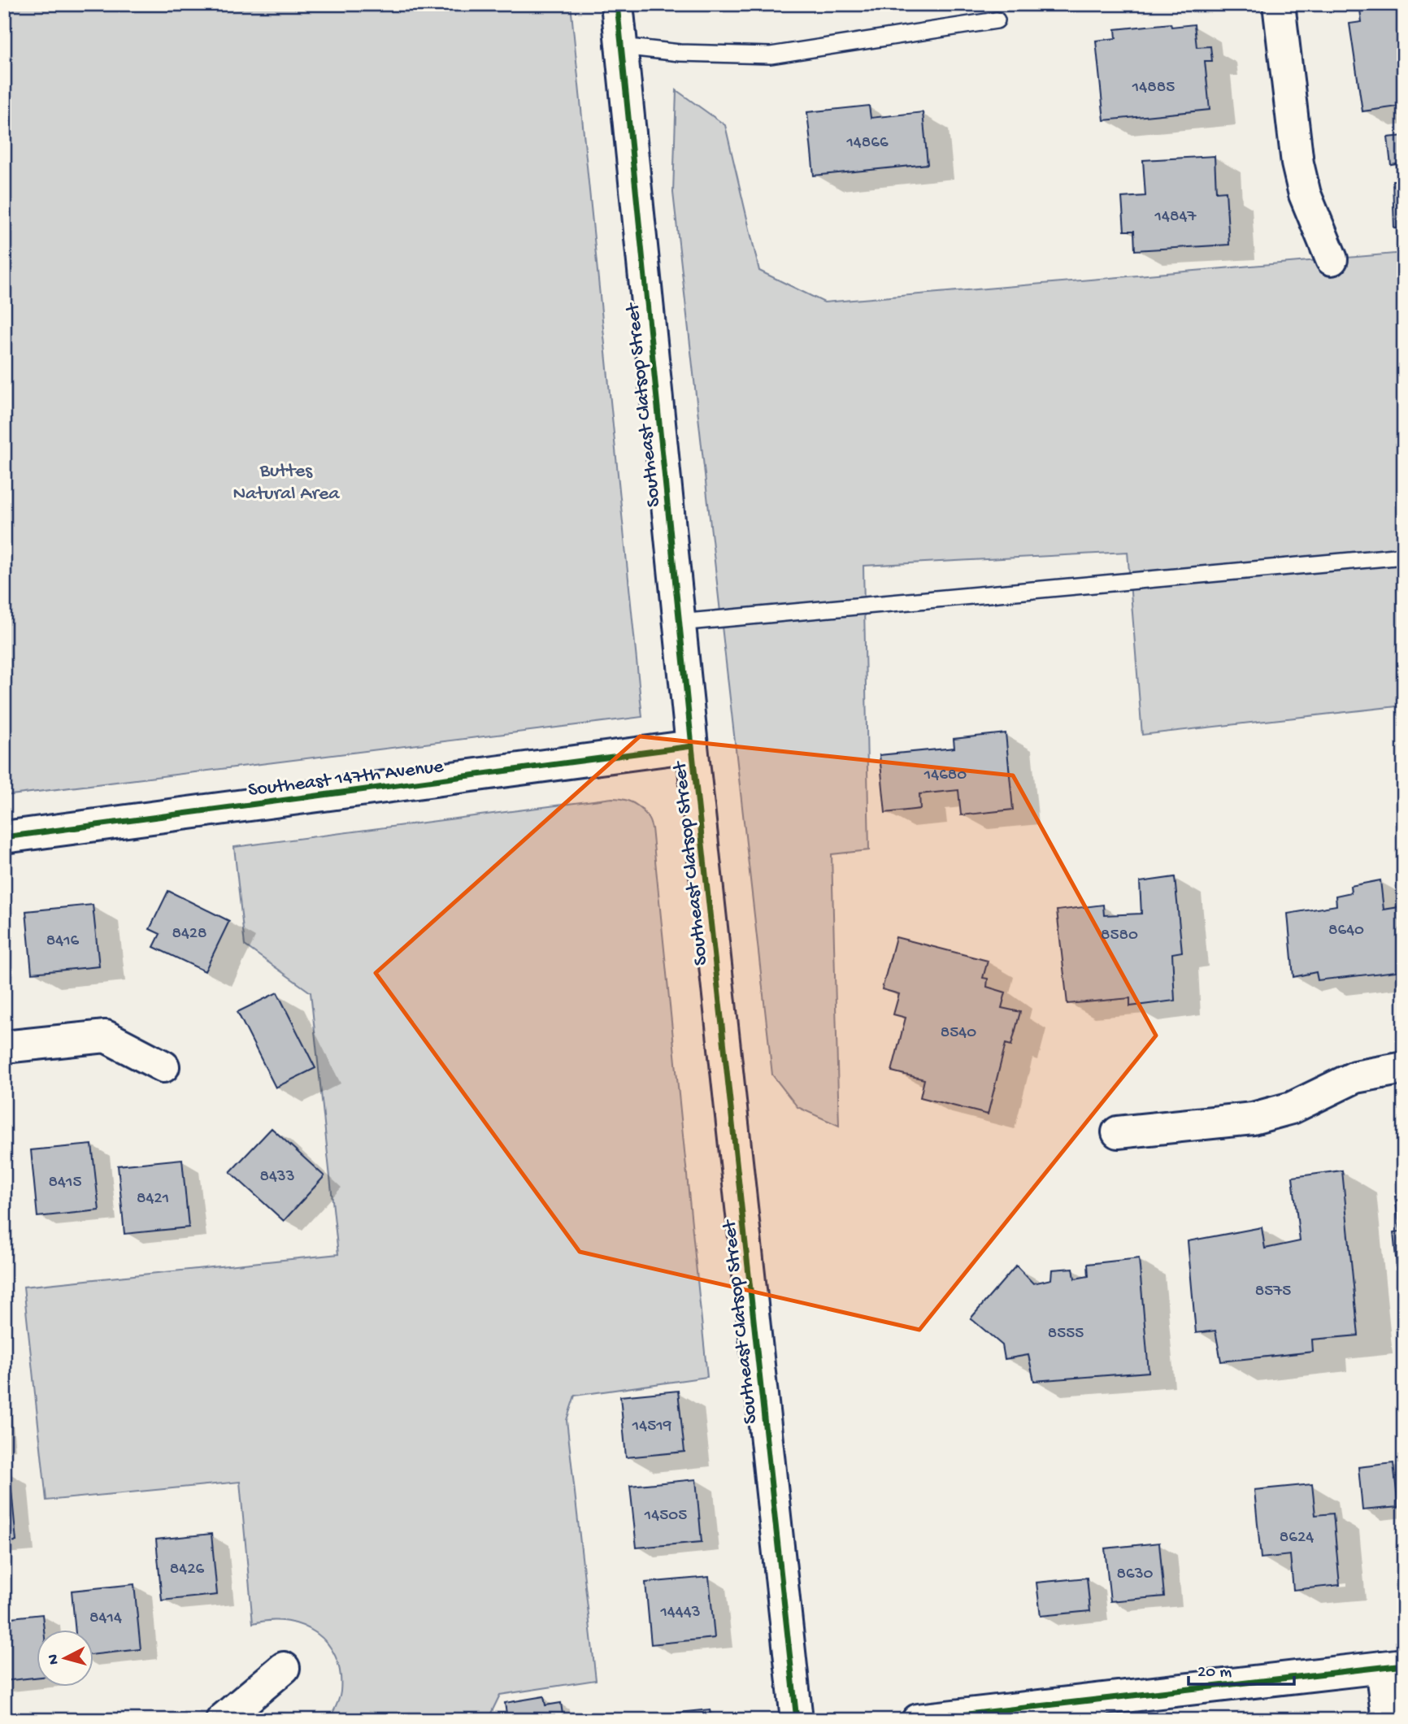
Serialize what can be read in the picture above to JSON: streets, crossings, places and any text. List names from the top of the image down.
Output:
{
  "streets": {
    "street": ["Southeast Clatsop Street", "Southeast 147th Avenue"]
  },
  "crossings": [
    ["Southeast Clatsop Street", "Southeast 147th Avenue"]
  ],
  "parks": ["Buttes Natural Area"],
  "house_numbers": [
    "14885",
    "14866",
    "14847",
    "14680",
    "8640",
    "8428",
    "8580",
    "8416",
    "8540",
    "8433",
    "8415",
    "8421",
    "8575",
    "8555",
    "14519",
    "14505",
    "8624",
    "8426",
    "8630",
    "14443",
    "8414"
  ],
  "scale_bar": "20 m",
  "north": "left"
}
